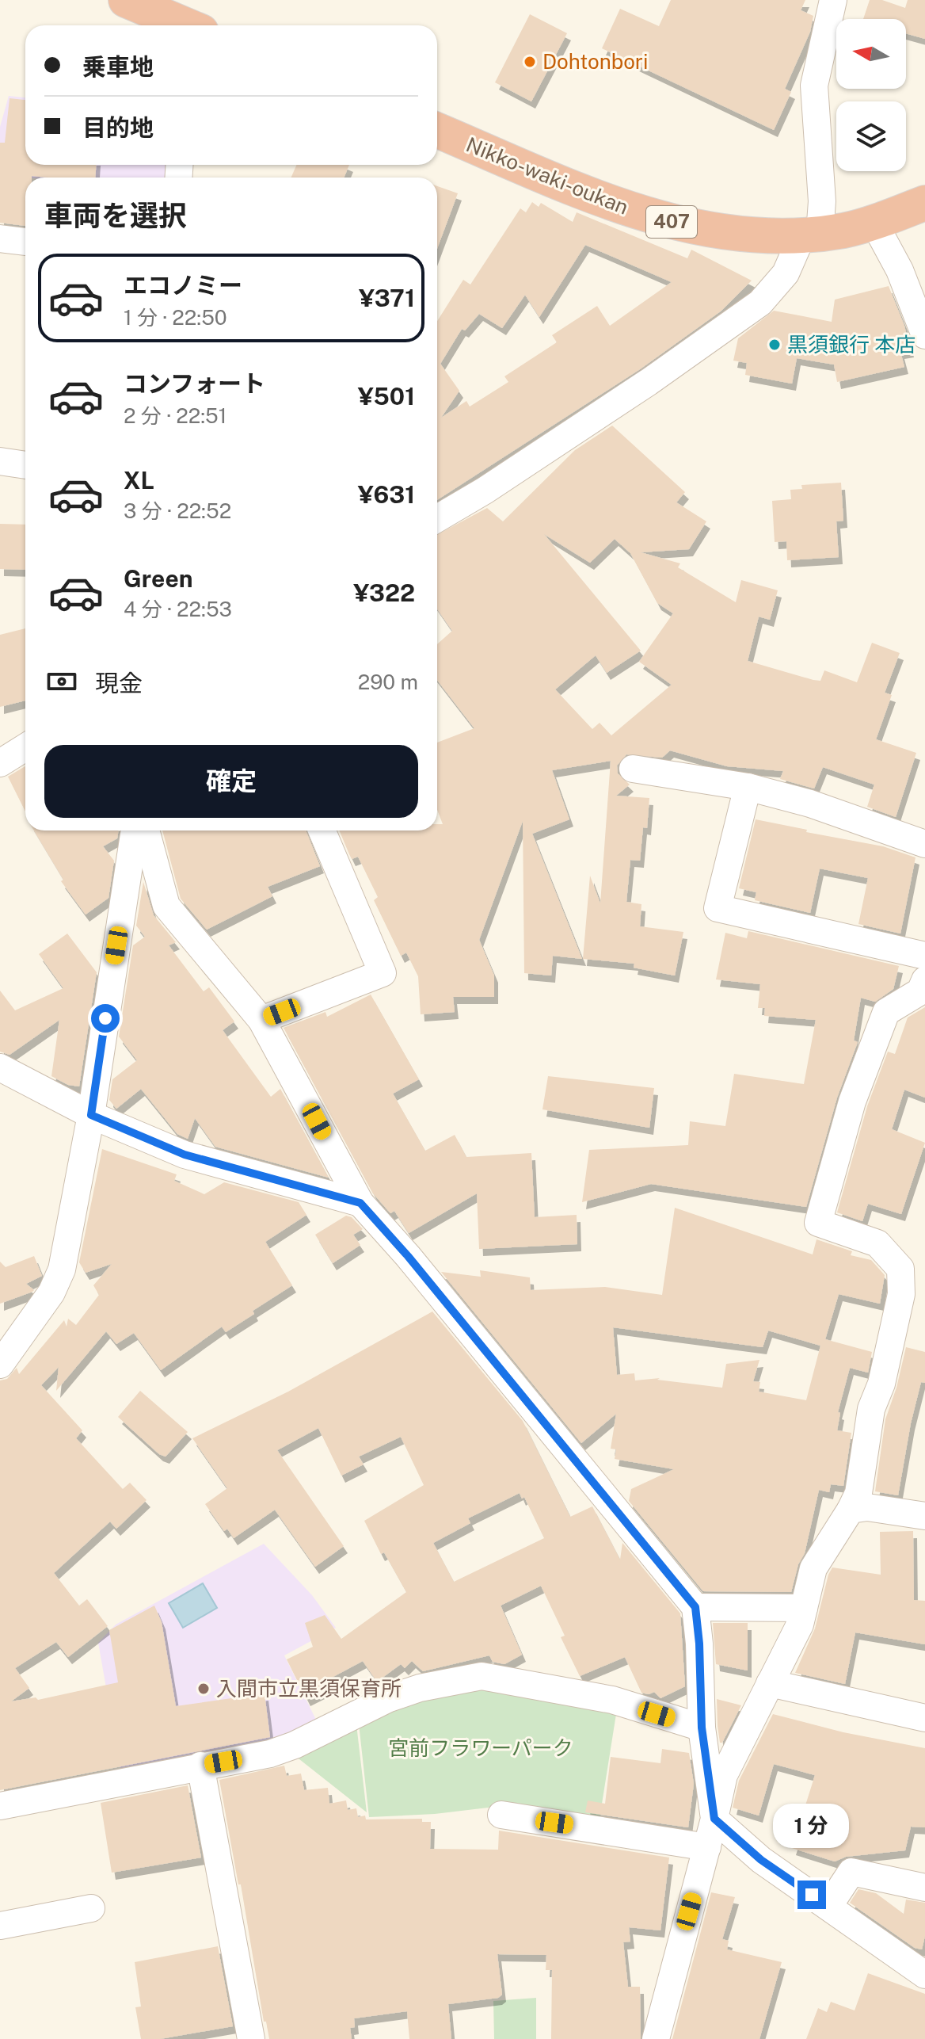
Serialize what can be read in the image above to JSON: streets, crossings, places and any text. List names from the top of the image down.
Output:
{
  "streets": {
    "highway": ["Nikko-waki-oukan", "407"]
  },
  "parks": ["宮前フラワーパーク"],
  "places": ["Dohtonbori", "黒須銀行 本店", "入間市立黒須保育所"],
  "north": "left",
  "page": {
    "banner": ["乗車地", "目的地"],
    "heading": "車両を選択",
    "list": [
      {
        "name": "エコノミー",
        "note": "1 分 · 22:50",
        "value": "¥371"
      },
      {
        "name": "コンフォート",
        "note": "2 分 · 22:51",
        "value": "¥501"
      },
      {
        "name": "XL",
        "note": "3 分 · 22:52",
        "value": "¥631"
      },
      {
        "name": "Green",
        "note": "4 分 · 22:53",
        "value": "¥322"
      }
    ],
    "pay": ["現金", "290 m"],
    "buttons": "確定",
    "bubble": "1 分"
  }
}
